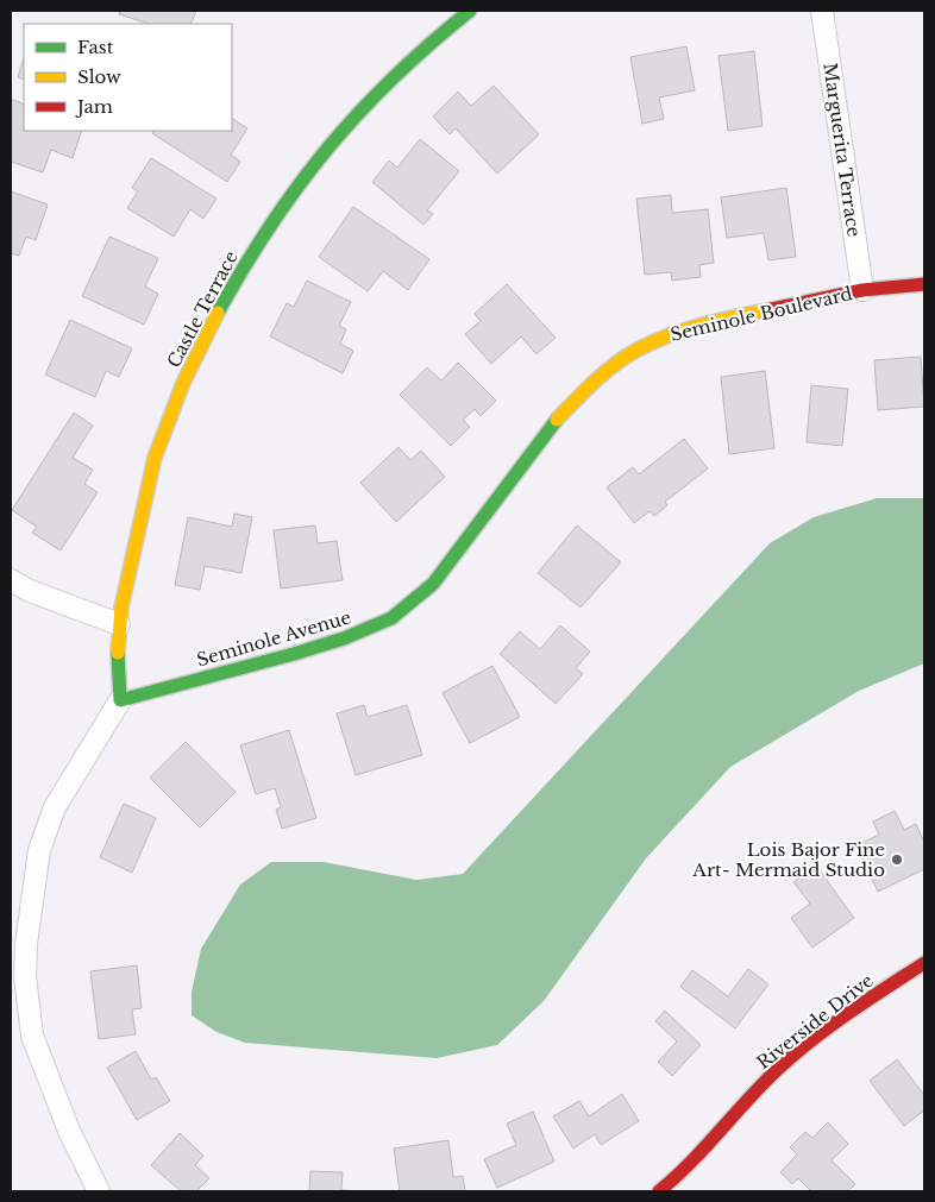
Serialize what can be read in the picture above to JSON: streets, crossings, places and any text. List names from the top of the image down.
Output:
{
  "streets": {
    "street": [
      "Marguerita Terrace",
      "Castle Terrace",
      "Seminole Boulevard",
      "Seminole Avenue",
      "Riverside Drive"
    ]
  },
  "crossings": [
    ["Marguerita Terrace", "Seminole Boulevard"],
    ["Castle Terrace", "Seminole Avenue"],
    ["Seminole Boulevard", "Seminole Avenue"]
  ],
  "places": ["Lois Bajor Fine Art- Mermaid Studio"],
  "legend": ["Fast", "Slow", "Jam"]
}
